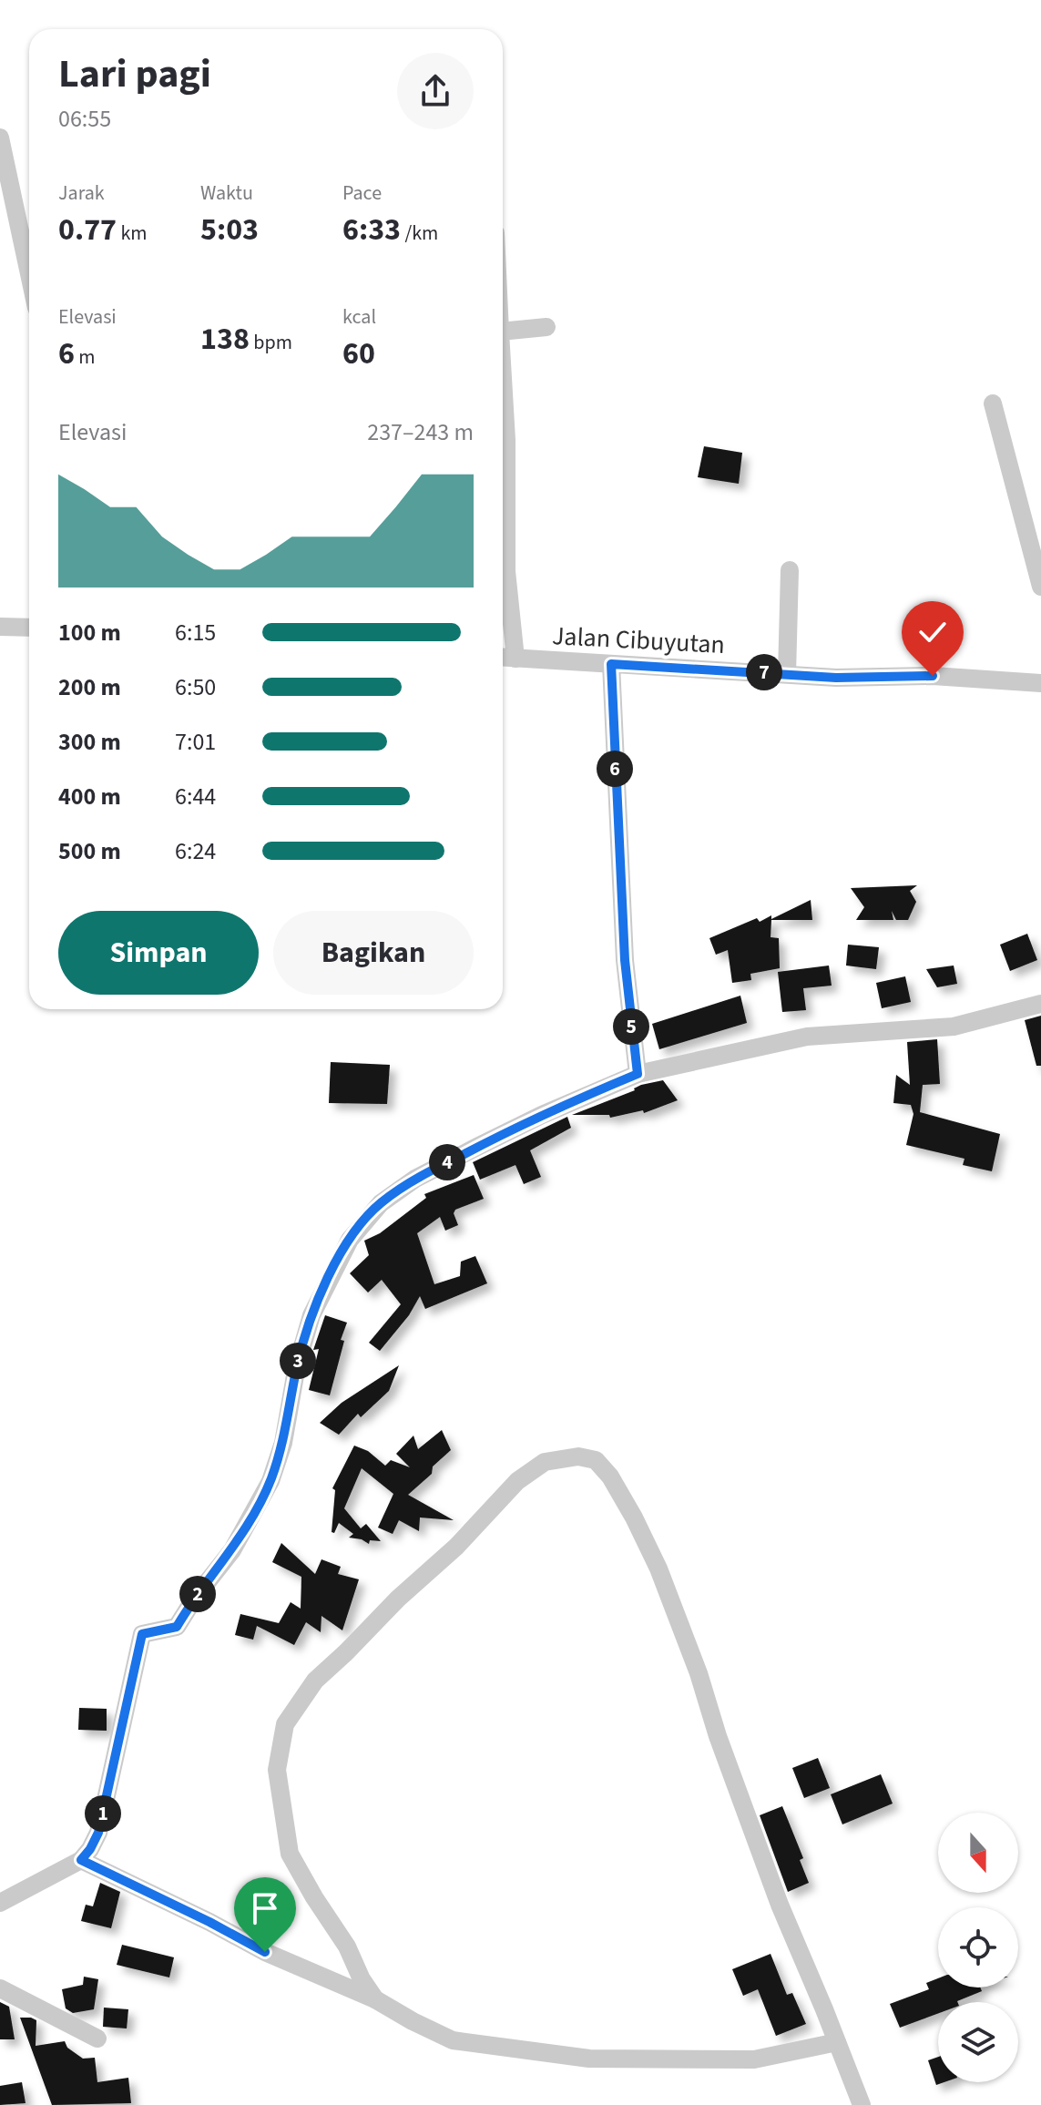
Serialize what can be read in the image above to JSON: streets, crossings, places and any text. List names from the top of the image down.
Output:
{
  "streets": {
    "street": ["Jalan Cibuyutan"]
  },
  "north": "bottom",
  "page": {
    "heading": ["Lari pagi", "06:55"],
    "stats": [
      ["Jarak", "0.77 km"],
      ["Waktu", "5:03"],
      ["Pace", "6:33 /km"],
      ["Elevasi", "6 m"],
      ["138 bpm"],
      ["kcal", "60"]
    ],
    "chart": ["Elevasi", "237–243 m"],
    "list": [
      {
        "name": "100 m",
        "note": "6:15"
      },
      {
        "name": "200 m",
        "note": "6:50"
      },
      {
        "name": "300 m",
        "note": "7:01"
      },
      {
        "name": "400 m",
        "note": "6:44"
      },
      {
        "name": "500 m",
        "note": "6:24"
      }
    ],
    "pins": [
      "7",
      "6",
      "5",
      "4",
      "3",
      "2",
      "1"
    ],
    "buttons": ["Simpan", "Bagikan"]
  }
}
